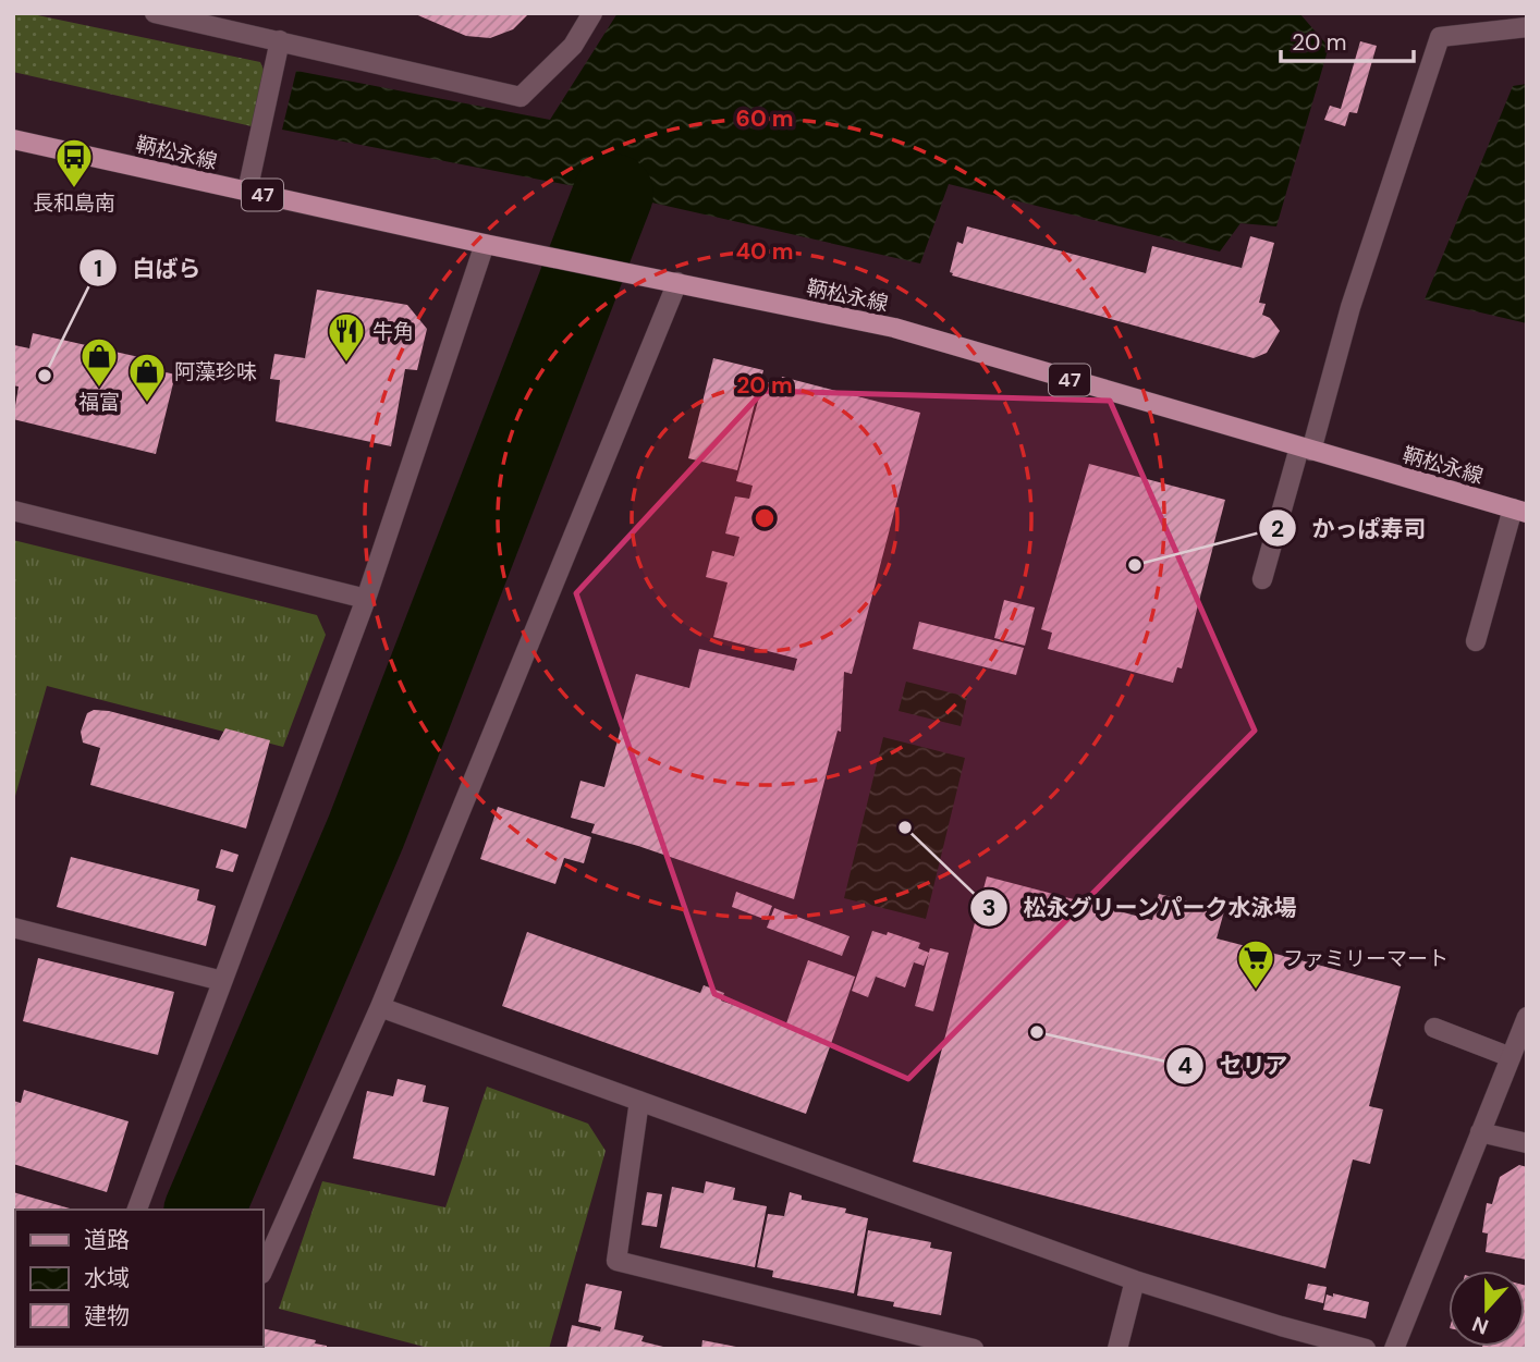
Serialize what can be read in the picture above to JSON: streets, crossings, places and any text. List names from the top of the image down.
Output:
{
  "streets": {
    "main road": ["鞆松永線", "47"]
  },
  "places": {
    "bus stop": ["長和島南"],
    "restaurant": ["牛角"],
    "other": [
      "白ばら",
      "かっぱ寿司",
      "松永グリーンパーク水泳場",
      "セリア"
    ],
    "shop": ["福富", "阿藻珍味"],
    "supermarket": ["ファミリーマート"]
  },
  "legend": ["道路", "水域", "建物"],
  "scale_bar": "20 m",
  "north": "bottom",
  "rings": ["60 m", "40 m", "20 m"]
}
